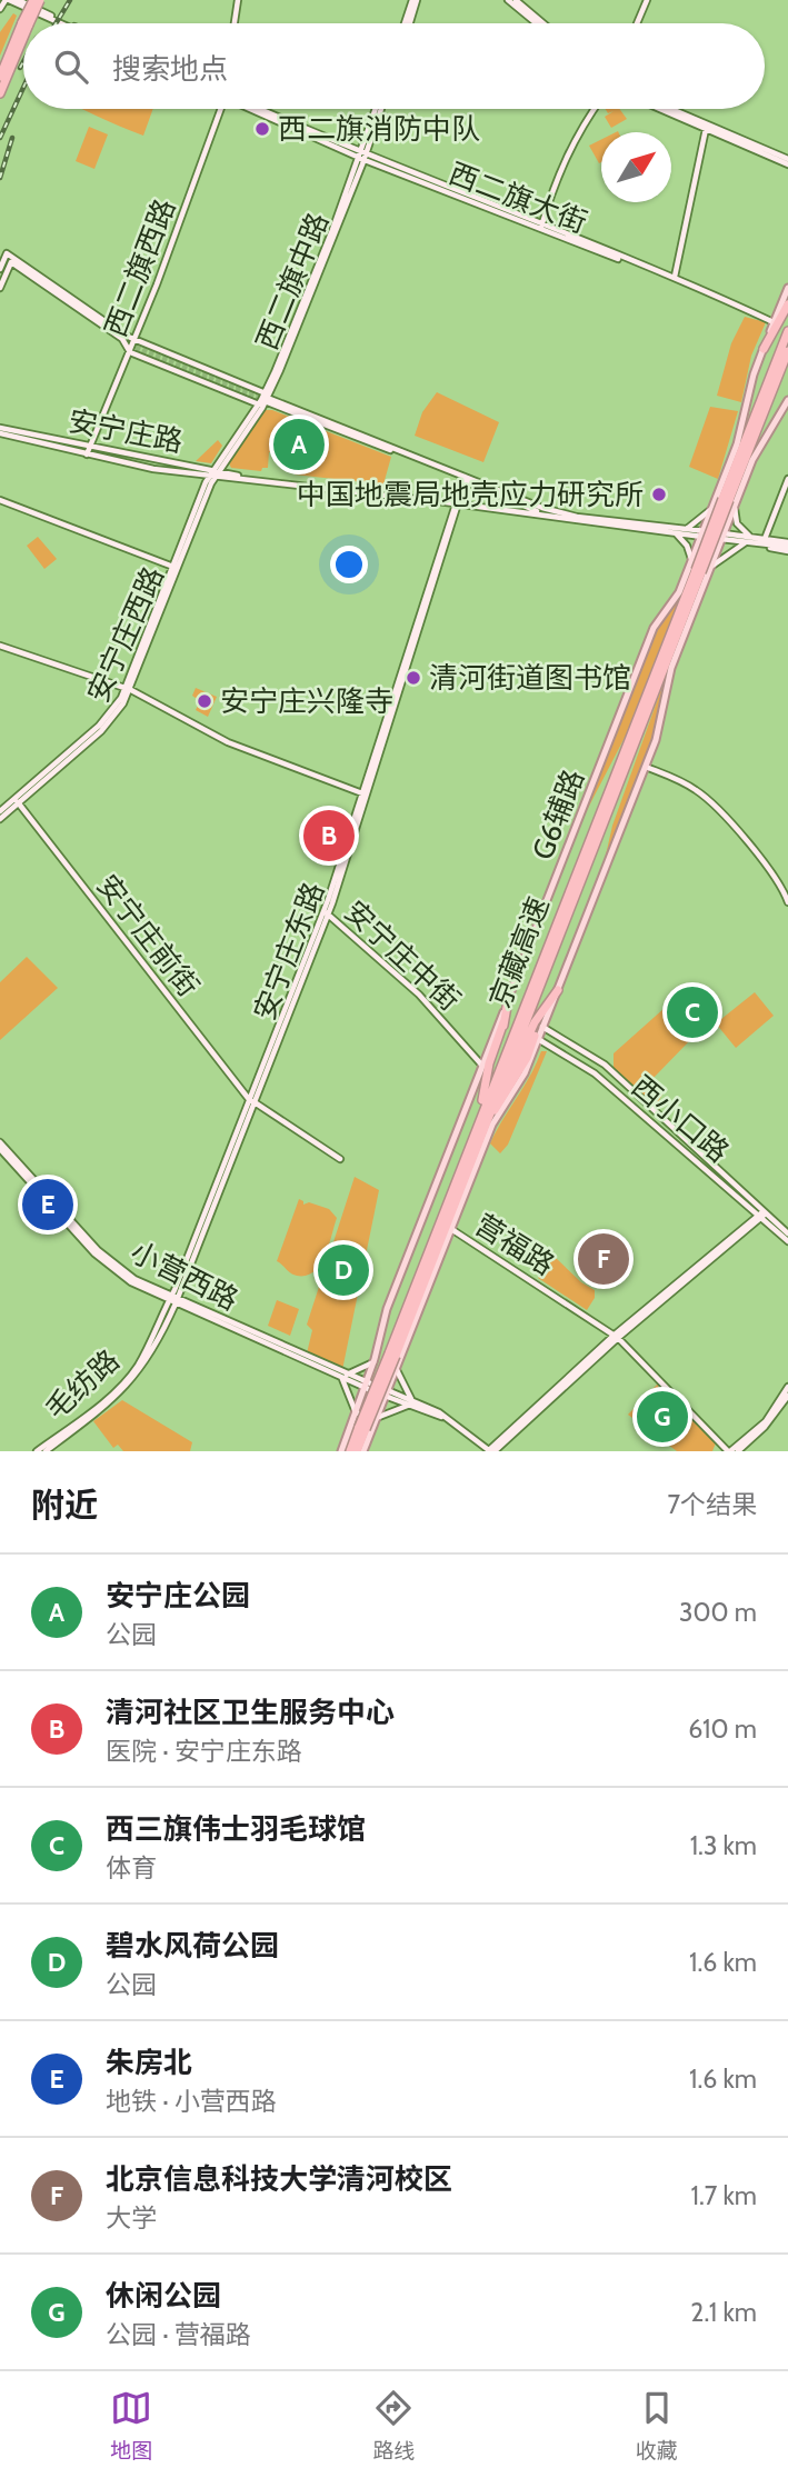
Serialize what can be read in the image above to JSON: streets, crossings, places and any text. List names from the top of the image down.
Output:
{
  "streets": {
    "highway": ["京藏高速"],
    "main road": [
      "西二旗大街",
      "西二旗西路",
      "西二旗中路",
      "安宁庄路",
      "安宁庄西路",
      "G6辅路",
      "安宁庄前街",
      "安宁庄东路",
      "安宁庄中街",
      "西小口路",
      "营福路",
      "小营西路",
      "毛纺路"
    ]
  },
  "crossings": [
    ["西二旗大街", "西二旗中路"],
    ["西二旗大街", "G6辅路"],
    ["西二旗西路", "安宁庄路"],
    ["西二旗中路", "安宁庄路"],
    ["西二旗中路", "安宁庄西路"],
    ["安宁庄路", "G6辅路"],
    ["安宁庄路", "安宁庄东路"],
    ["安宁庄西路", "安宁庄前街"],
    ["G6辅路", "京藏高速"],
    ["G6辅路", "安宁庄中街"],
    ["G6辅路", "西小口路"],
    ["G6辅路", "营福路"],
    ["G6辅路", "小营西路"],
    ["安宁庄前街", "安宁庄东路"],
    ["安宁庄东路", "安宁庄中街"],
    ["安宁庄东路", "小营西路"],
    ["安宁庄东路", "毛纺路"],
    ["小营西路", "毛纺路"]
  ],
  "places": [
    "西二旗消防中队",
    "中国地震局地壳应力研究所",
    "清河街道图书馆",
    "安宁庄兴隆寺"
  ],
  "north": "top right",
  "page": {
    "search": "搜索地点",
    "pins": [
      "A",
      "B",
      "C",
      "E",
      "F",
      "D",
      "G"
    ],
    "heading": ["附近", "7个结果"],
    "list": [
      {
        "mark": "A",
        "name": "安宁庄公园",
        "note": "公园",
        "value": "300 m"
      },
      {
        "mark": "B",
        "name": "清河社区卫生服务中心",
        "note": "医院 · 安宁庄东路",
        "value": "610 m"
      },
      {
        "mark": "C",
        "name": "西三旗伟士羽毛球馆",
        "note": "体育",
        "value": "1.3 km"
      },
      {
        "mark": "D",
        "name": "碧水风荷公园",
        "note": "公园",
        "value": "1.6 km"
      },
      {
        "mark": "E",
        "name": "朱房北",
        "note": "地铁 · 小营西路",
        "value": "1.6 km"
      },
      {
        "mark": "F",
        "name": "北京信息科技大学清河校区",
        "note": "大学",
        "value": "1.7 km"
      },
      {
        "mark": "G",
        "name": "休闲公园",
        "note": "公园 · 营福路",
        "value": "2.1 km"
      }
    ],
    "nav": ["地图", "路线", "收藏"]
  }
}
